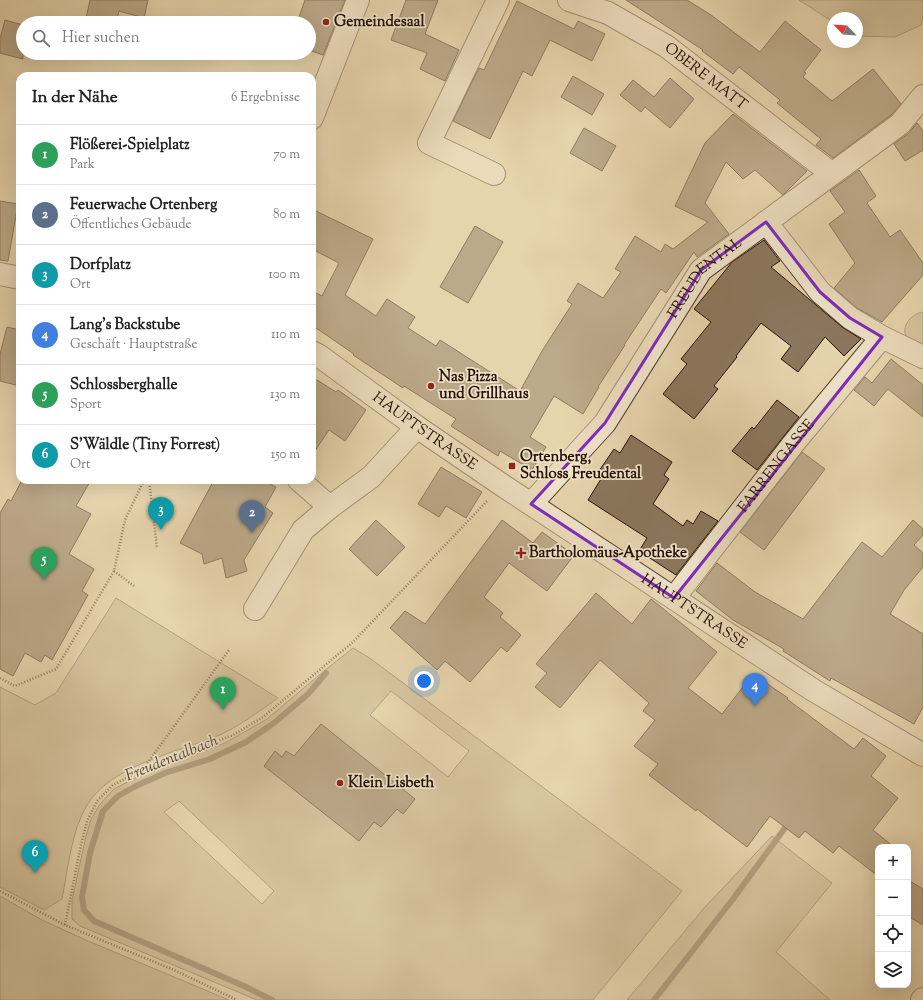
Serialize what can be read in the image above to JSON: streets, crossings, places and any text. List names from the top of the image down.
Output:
{
  "streets": {
    "street": [
      "OBERE MATT",
      "FREUDENTAL",
      "HAUPTSTRASSE",
      "FARRENGASSE"
    ]
  },
  "crossings": [
    ["OBERE MATT", "FREUDENTAL"],
    ["FREUDENTAL", "HAUPTSTRASSE"],
    ["HAUPTSTRASSE", "FARRENGASSE"]
  ],
  "water": ["Freudentalbach"],
  "places": {
    "other": ["Gemeindesaal", "Nas Pizza und Grillhaus", "Klein Lisbeth"],
    "transit": ["Ortenberg, Schloss Freudental"],
    "health": ["Bartholomäus-Apotheke"]
  },
  "north": "top left",
  "page": {
    "search": "Hier suchen",
    "heading": ["In der Nähe", "6 Ergebnisse"],
    "list": [
      {
        "mark": "1",
        "name": "Flößerei-Spielplatz",
        "note": "Park",
        "value": "70 m"
      },
      {
        "mark": "2",
        "name": "Feuerwache Ortenberg",
        "note": "Öffentliches Gebäude",
        "value": "80 m"
      },
      {
        "mark": "3",
        "name": "Dorfplatz",
        "note": "Ort",
        "value": "100 m"
      },
      {
        "mark": "4",
        "name": "Lang's Backstube",
        "note": "Geschäft · Hauptstraße",
        "value": "110 m"
      },
      {
        "mark": "5",
        "name": "Schlossberghalle",
        "note": "Sport",
        "value": "130 m"
      },
      {
        "mark": "6",
        "name": "S'Wäldle (Tiny Forrest)",
        "note": "Ort",
        "value": "150 m"
      }
    ],
    "pins": [
      "3",
      "2",
      "5",
      "4",
      "1",
      "6"
    ],
    "map_buttons": ["+", "−"]
  }
}
